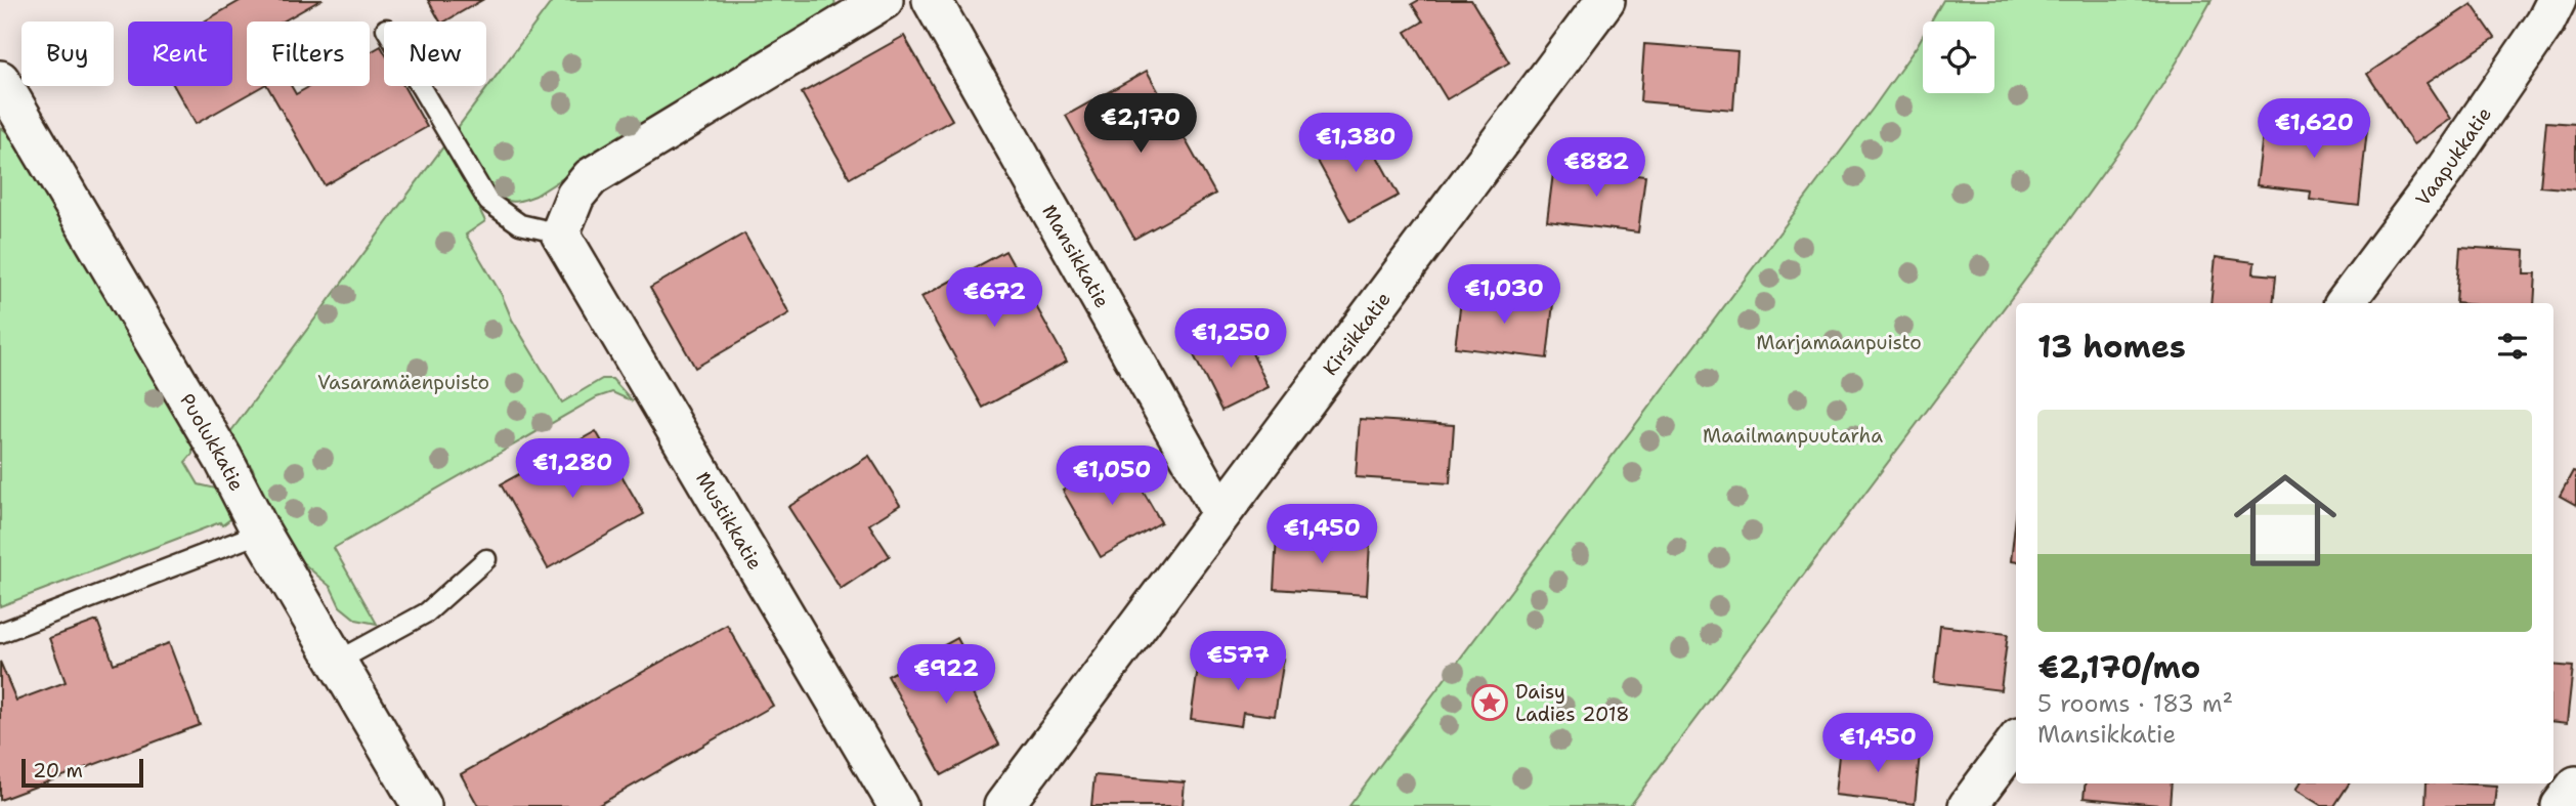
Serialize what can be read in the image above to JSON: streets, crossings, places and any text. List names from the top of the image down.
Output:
{
  "streets": {
    "street": [
      "Vaapukkatie",
      "Mansikkatie",
      "Kirsikkatie",
      "Puolukkatie",
      "Mustikkatie"
    ]
  },
  "crossings": [
    ["Mansikkatie", "Kirsikkatie"]
  ],
  "parks": ["Marjamaanpuisto", "Vasaramäenpuisto", "Maailmanpuutarha"],
  "places": {
    "place": ["Daisy Ladies 2018"]
  },
  "scale_bar": "20 m",
  "page": {
    "chip": [
      "Buy",
      "Rent",
      "Filters",
      "New"
    ],
    "price": [
      "€2,170",
      "€1,620",
      "€1,380",
      "€882",
      "€1,030",
      "€672",
      "€1,250",
      "€1,280",
      "€1,050",
      "€1,450",
      "€577",
      "€922",
      "€1,450"
    ],
    "heading": "13 homes",
    "list": [
      {
        "name": "€2,170/mo",
        "note": "5 rooms · 183 m² · Mansikkatie"
      }
    ],
    "scale": "20 m"
  }
}
